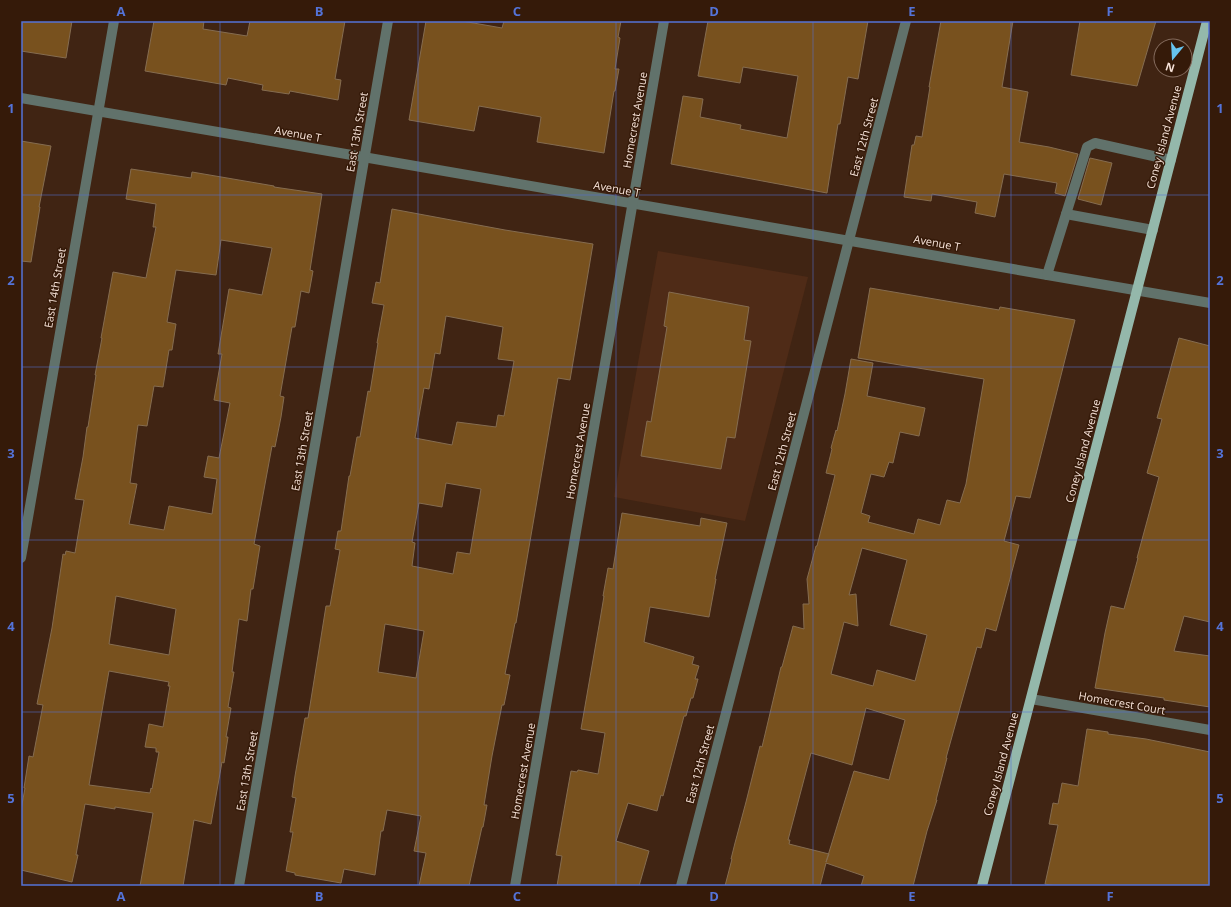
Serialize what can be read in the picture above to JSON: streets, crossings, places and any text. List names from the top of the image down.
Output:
{
  "streets": {
    "main road": ["Coney Island Avenue"],
    "street": [
      "Homecrest Avenue",
      "East 13th Street",
      "Avenue T",
      "East 12th Street",
      "East 14th Street",
      "Homecrest Court"
    ]
  },
  "crossings": [
    ["Homecrest Avenue", "Avenue T"],
    ["East 13th Street", "Avenue T"],
    ["Avenue T", "East 12th Street"],
    ["Avenue T", "Coney Island Avenue"],
    ["Avenue T", "East 14th Street"],
    ["Coney Island Avenue", "Homecrest Court"]
  ],
  "north": "bottom",
  "grid": {
    "columns": [
      "A",
      "B",
      "C",
      "D",
      "E",
      "F"
    ],
    "rows": [
      "1",
      "2",
      "3",
      "4",
      "5"
    ]
  }
}
